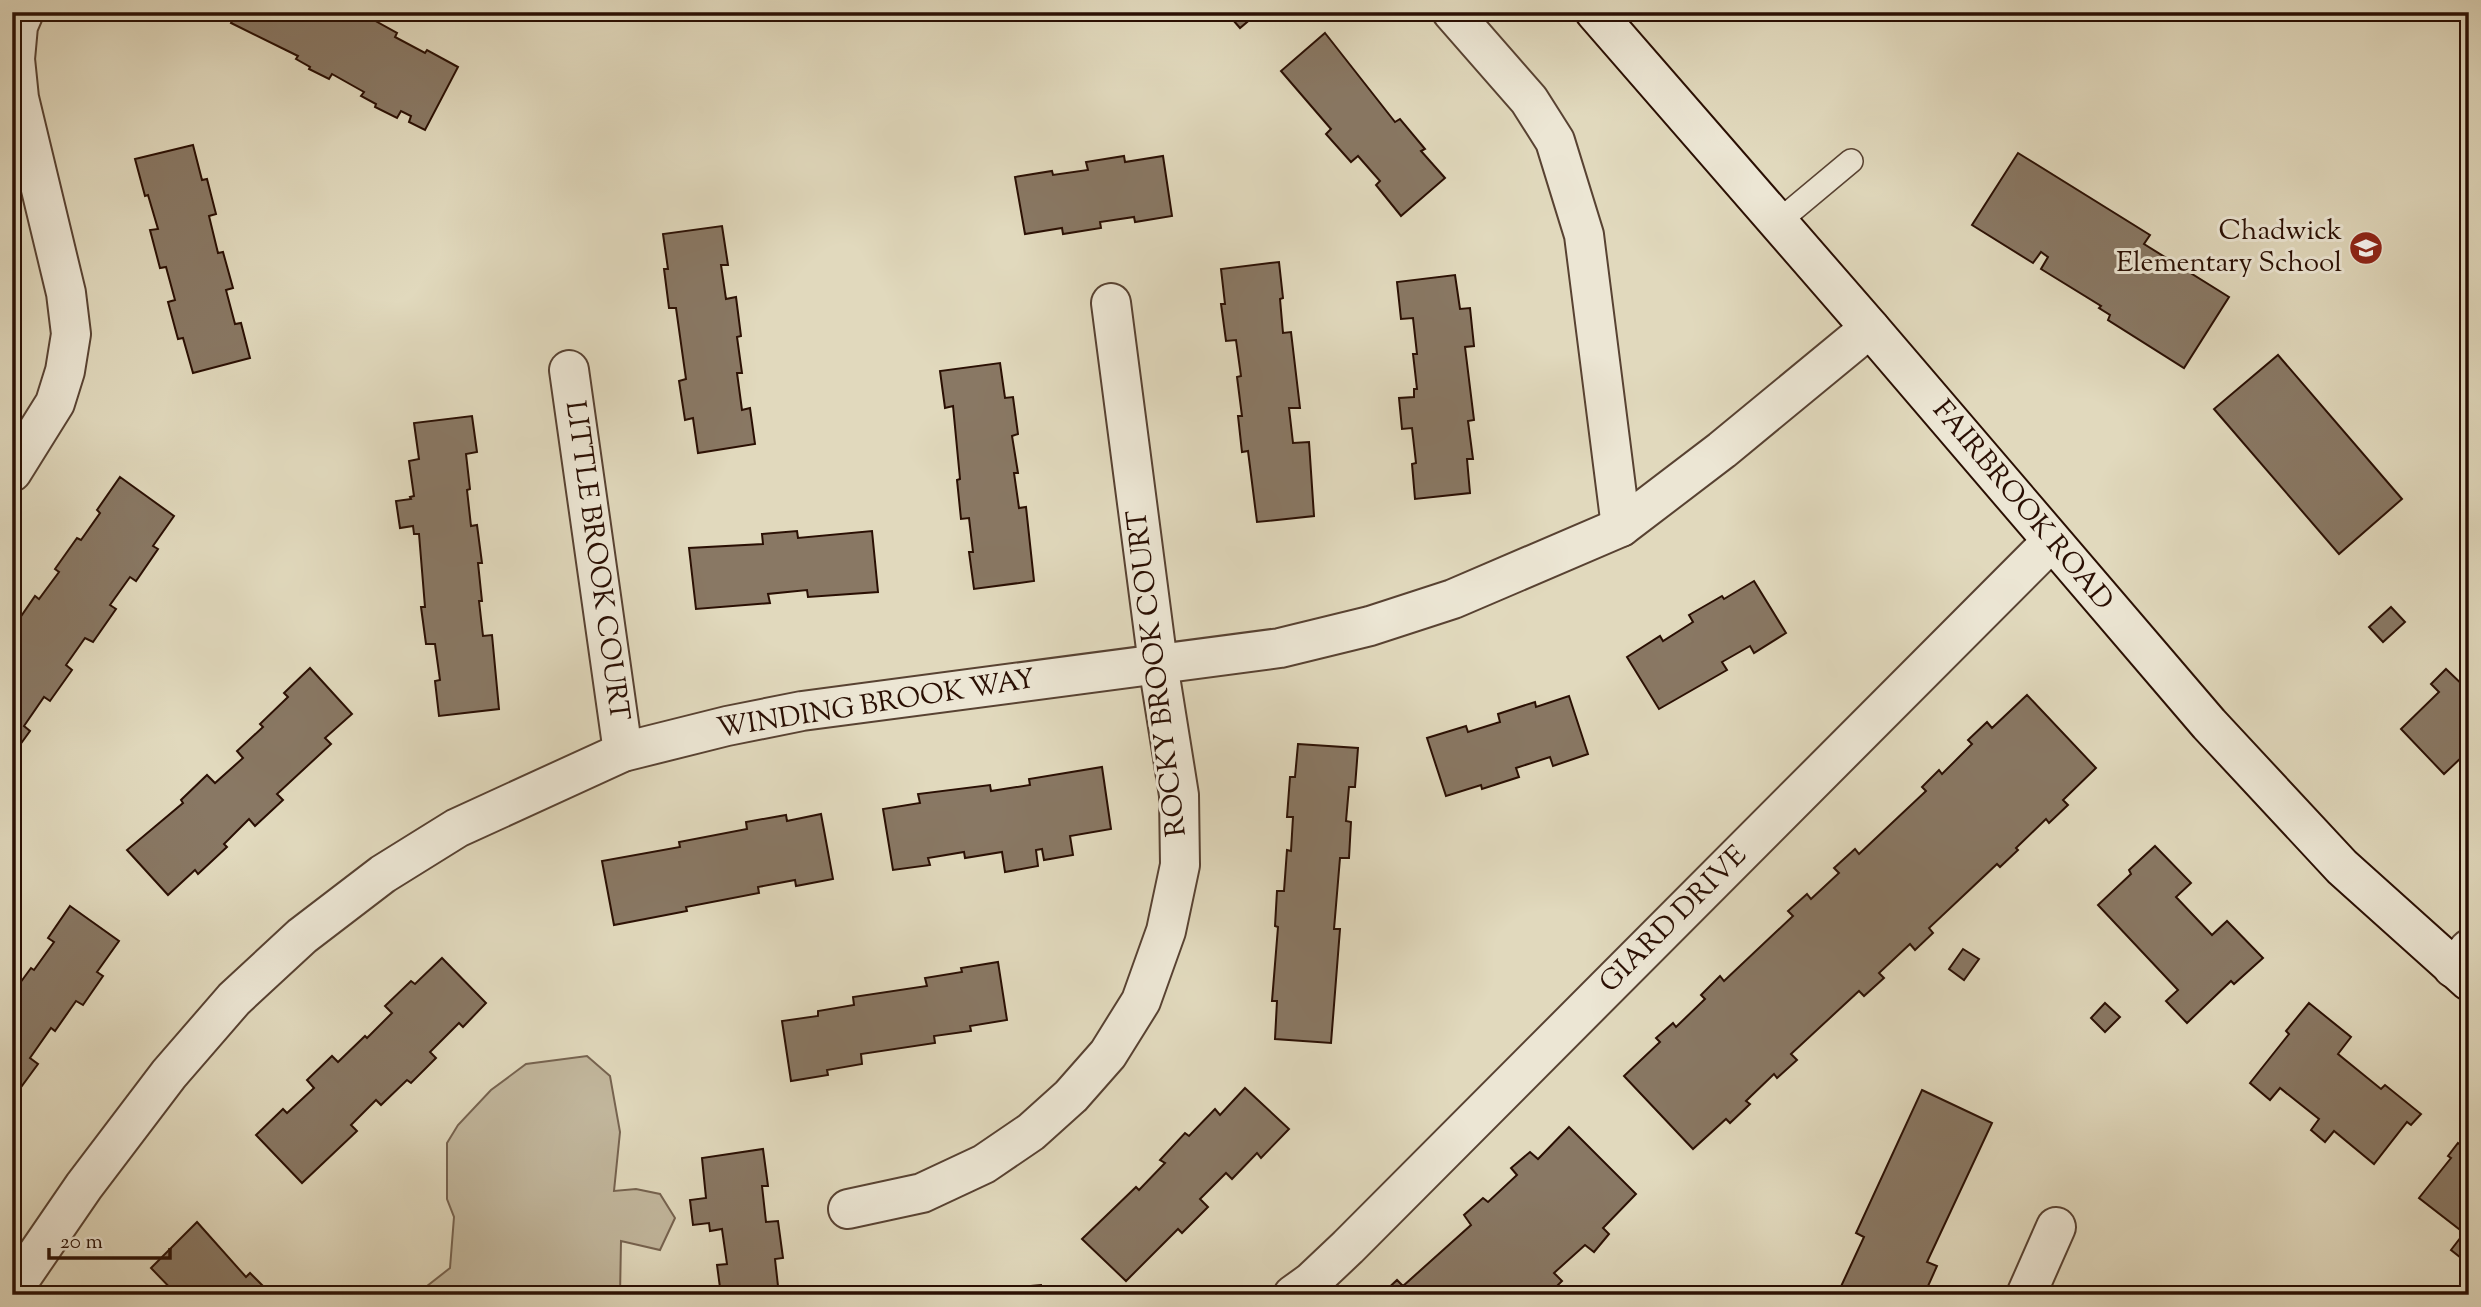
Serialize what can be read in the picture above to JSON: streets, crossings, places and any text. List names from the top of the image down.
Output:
{
  "streets": {
    "street": [
      "FAIRBROOK ROAD",
      "LITTLE BROOK COURT",
      "ROCKY BROOK COURT",
      "WINDING BROOK WAY",
      "GIARD DRIVE"
    ]
  },
  "crossings": [
    ["FAIRBROOK ROAD", "WINDING BROOK WAY"],
    ["FAIRBROOK ROAD", "GIARD DRIVE"],
    ["LITTLE BROOK COURT", "WINDING BROOK WAY"],
    ["ROCKY BROOK COURT", "WINDING BROOK WAY"]
  ],
  "places": {
    "school or university": ["Chadwick Elementary School"]
  },
  "scale_bar": "20 m"
}
